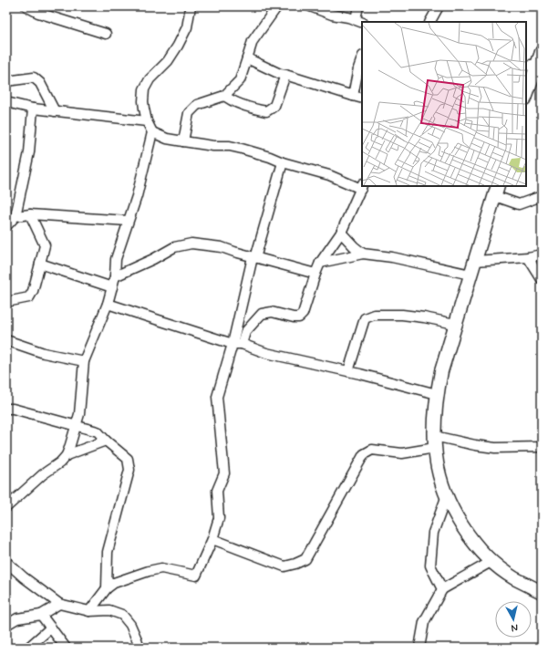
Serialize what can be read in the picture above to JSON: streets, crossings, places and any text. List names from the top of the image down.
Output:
{
  "north": "bottom"
}
